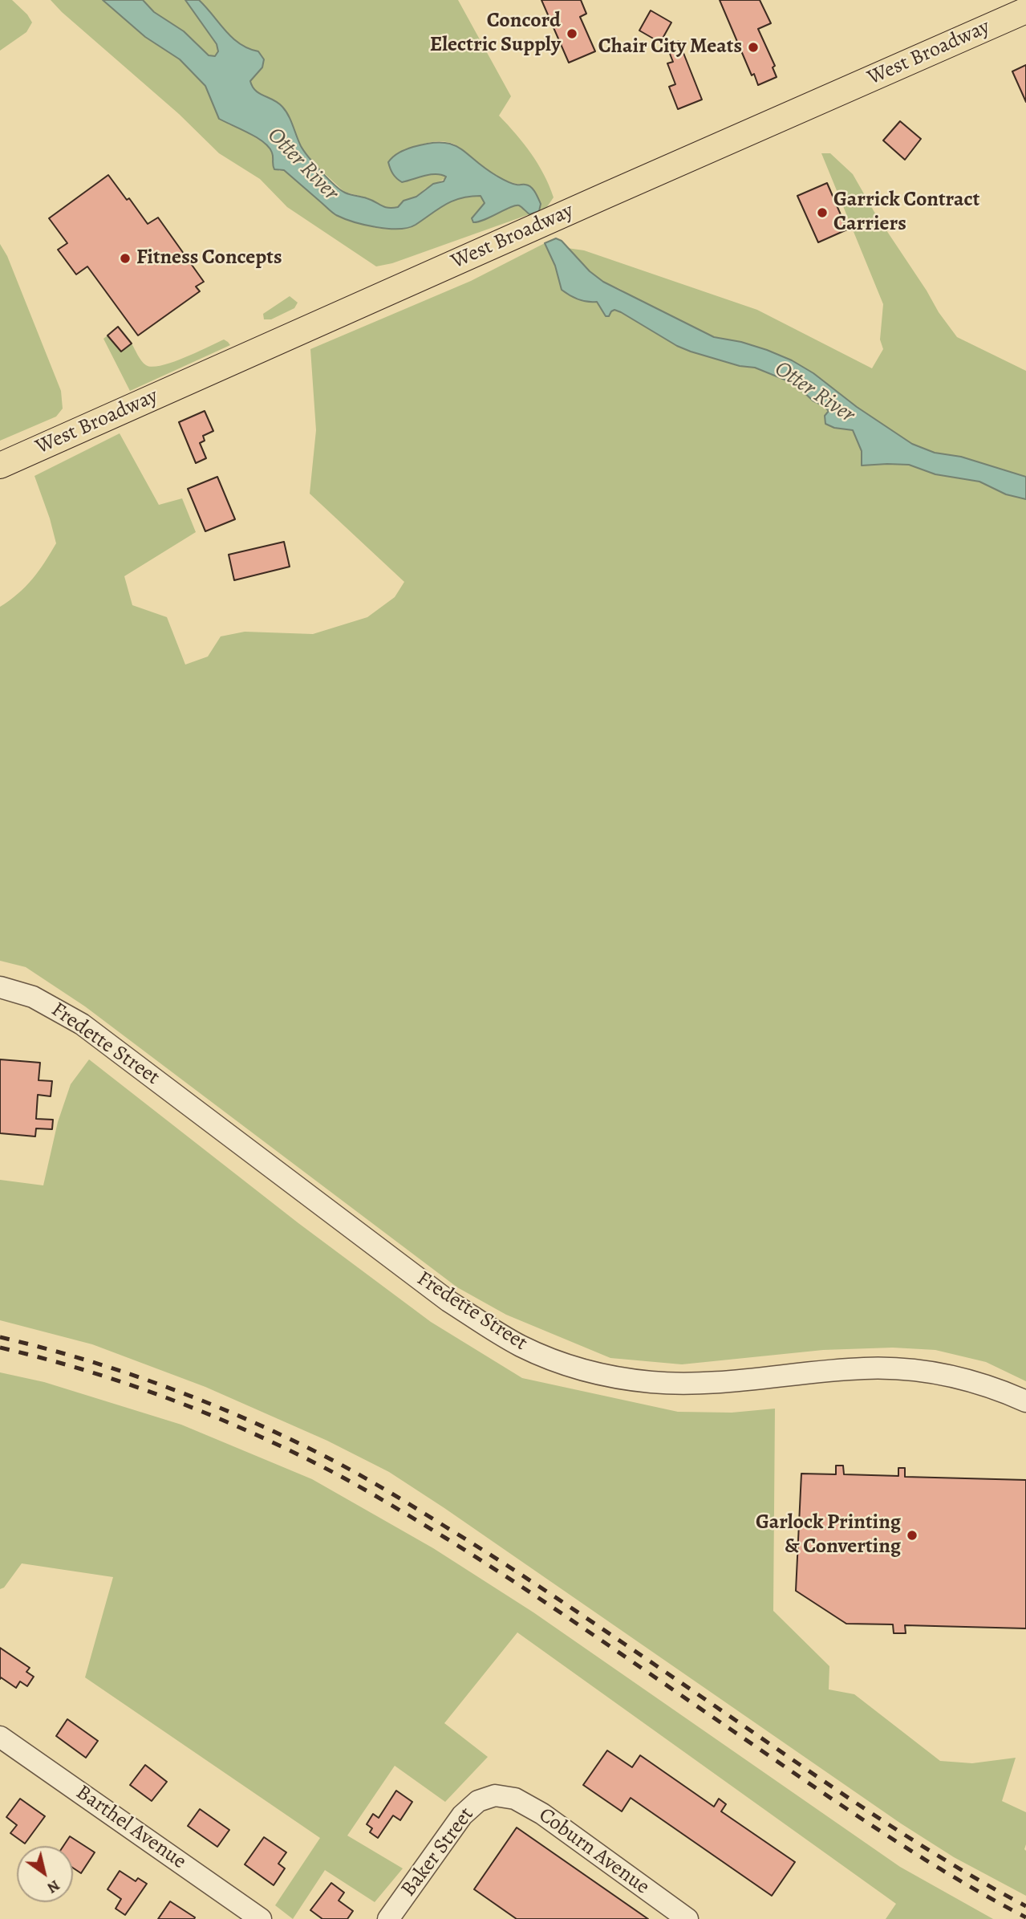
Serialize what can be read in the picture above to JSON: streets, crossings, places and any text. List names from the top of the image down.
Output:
{
  "streets": {
    "main road": ["West Broadway"],
    "street": [
      "Fredette Street",
      "Barthel Avenue",
      "Coburn Avenue",
      "Baker Street"
    ]
  },
  "crossings": [
    ["Coburn Avenue", "Baker Street"]
  ],
  "water": ["Otter River"],
  "places": [
    "Concord Electric Supply",
    "Chair City Meats",
    "Garrick Contract Carriers",
    "Fitness Concepts",
    "Garlock Printing & Converting"
  ],
  "north": "bottom right"
}
